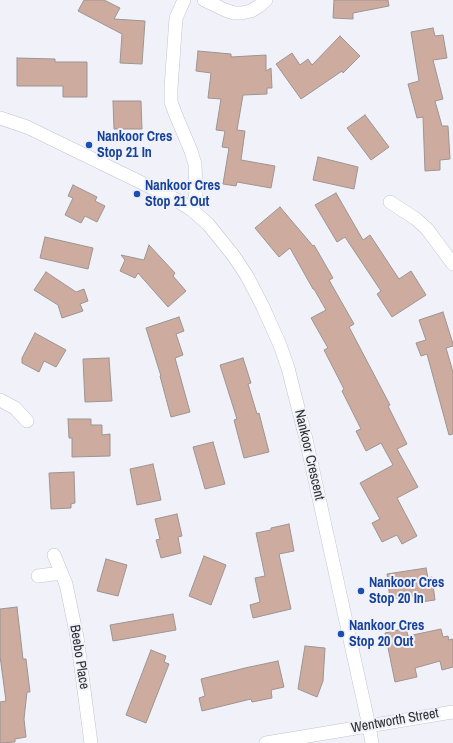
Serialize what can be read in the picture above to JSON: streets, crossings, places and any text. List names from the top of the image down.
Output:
{
  "streets": {
    "street": ["Nankoor Crescent", "Beebo Place", "Wentworth Street"]
  },
  "crossings": [
    ["Nankoor Crescent", "Wentworth Street"]
  ],
  "places": [
    "Nankoor Cres Stop 21 In",
    "Nankoor Cres Stop 21 Out",
    "Nankoor Cres Stop 20 In",
    "Nankoor Cres Stop 20 Out"
  ]
}
